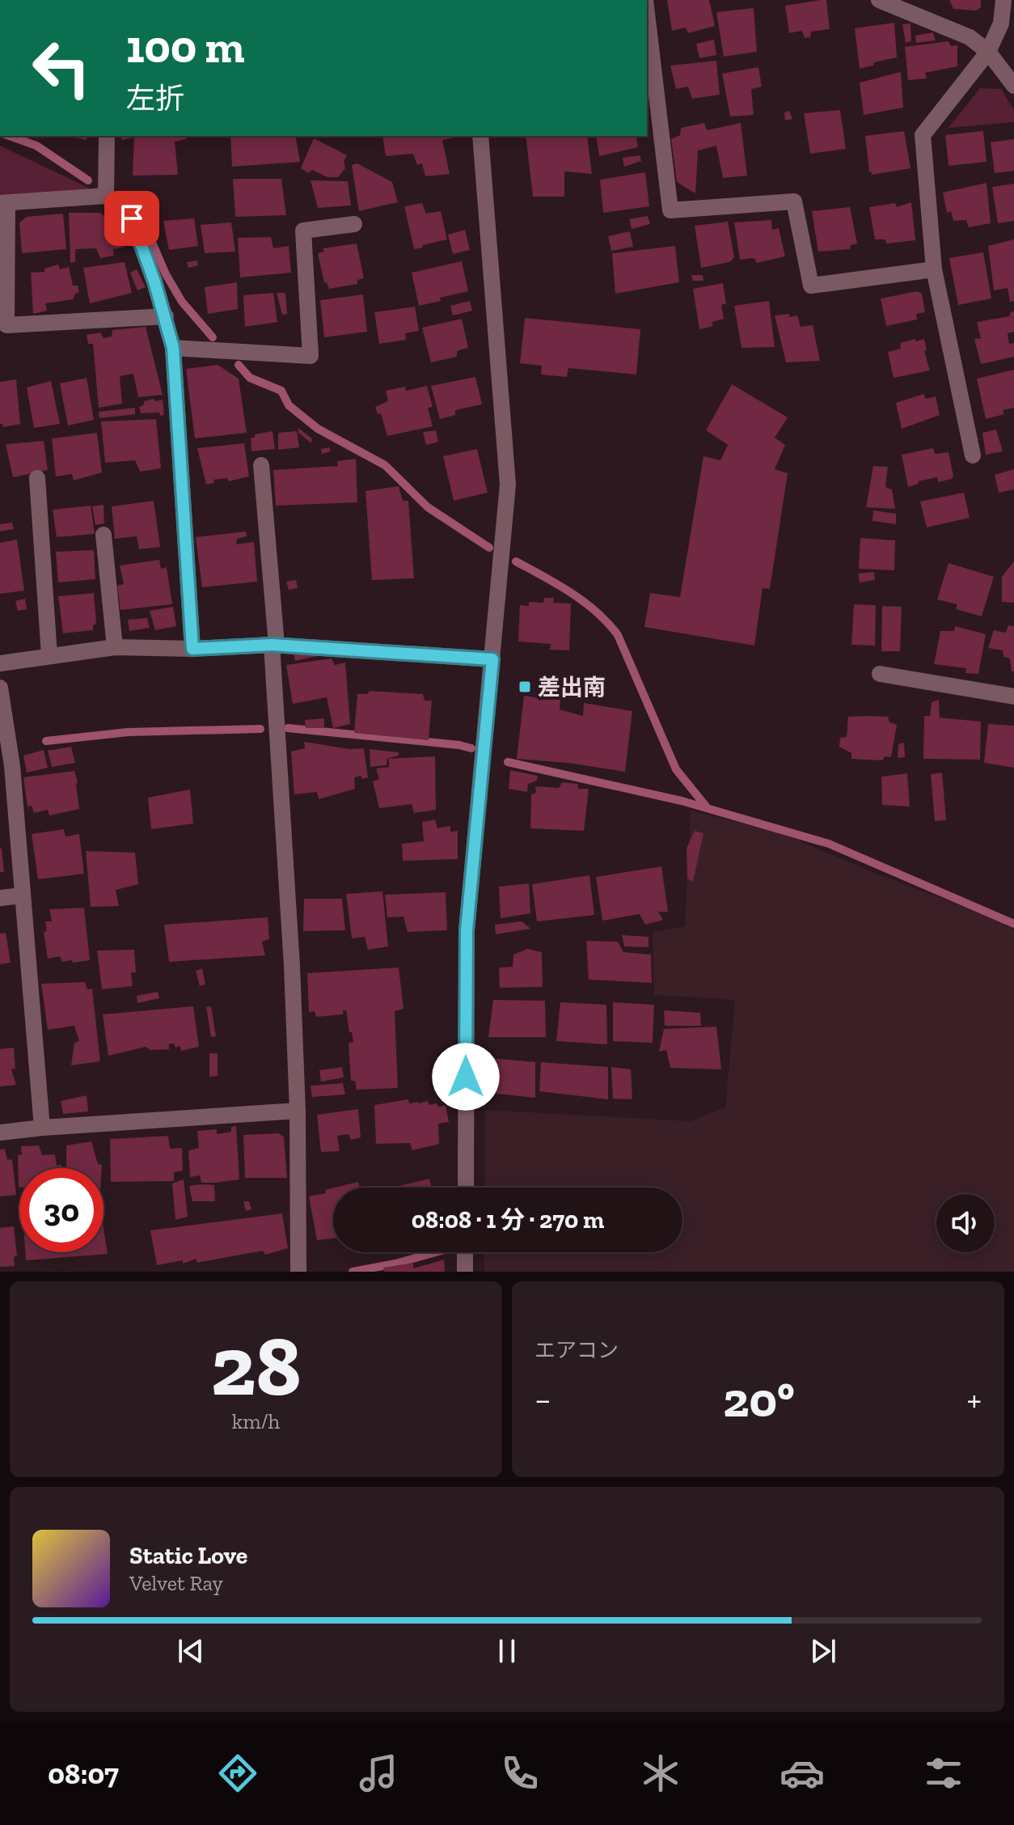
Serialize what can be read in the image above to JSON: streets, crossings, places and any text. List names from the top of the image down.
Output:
{
  "places": {
    "transit": ["差出南"]
  },
  "page": {
    "turn": ["100 m", "左折"],
    "limit": "30",
    "trip": "08:08 · 1 分 · 270 m",
    "tile": [
      ["28", "km/h"],
      "エアコン"
    ],
    "heat": ["−", "20°", "+"],
    "song": ["Static Love", "Velvet Ray"],
    "tabs": "08:07"
  }
}
